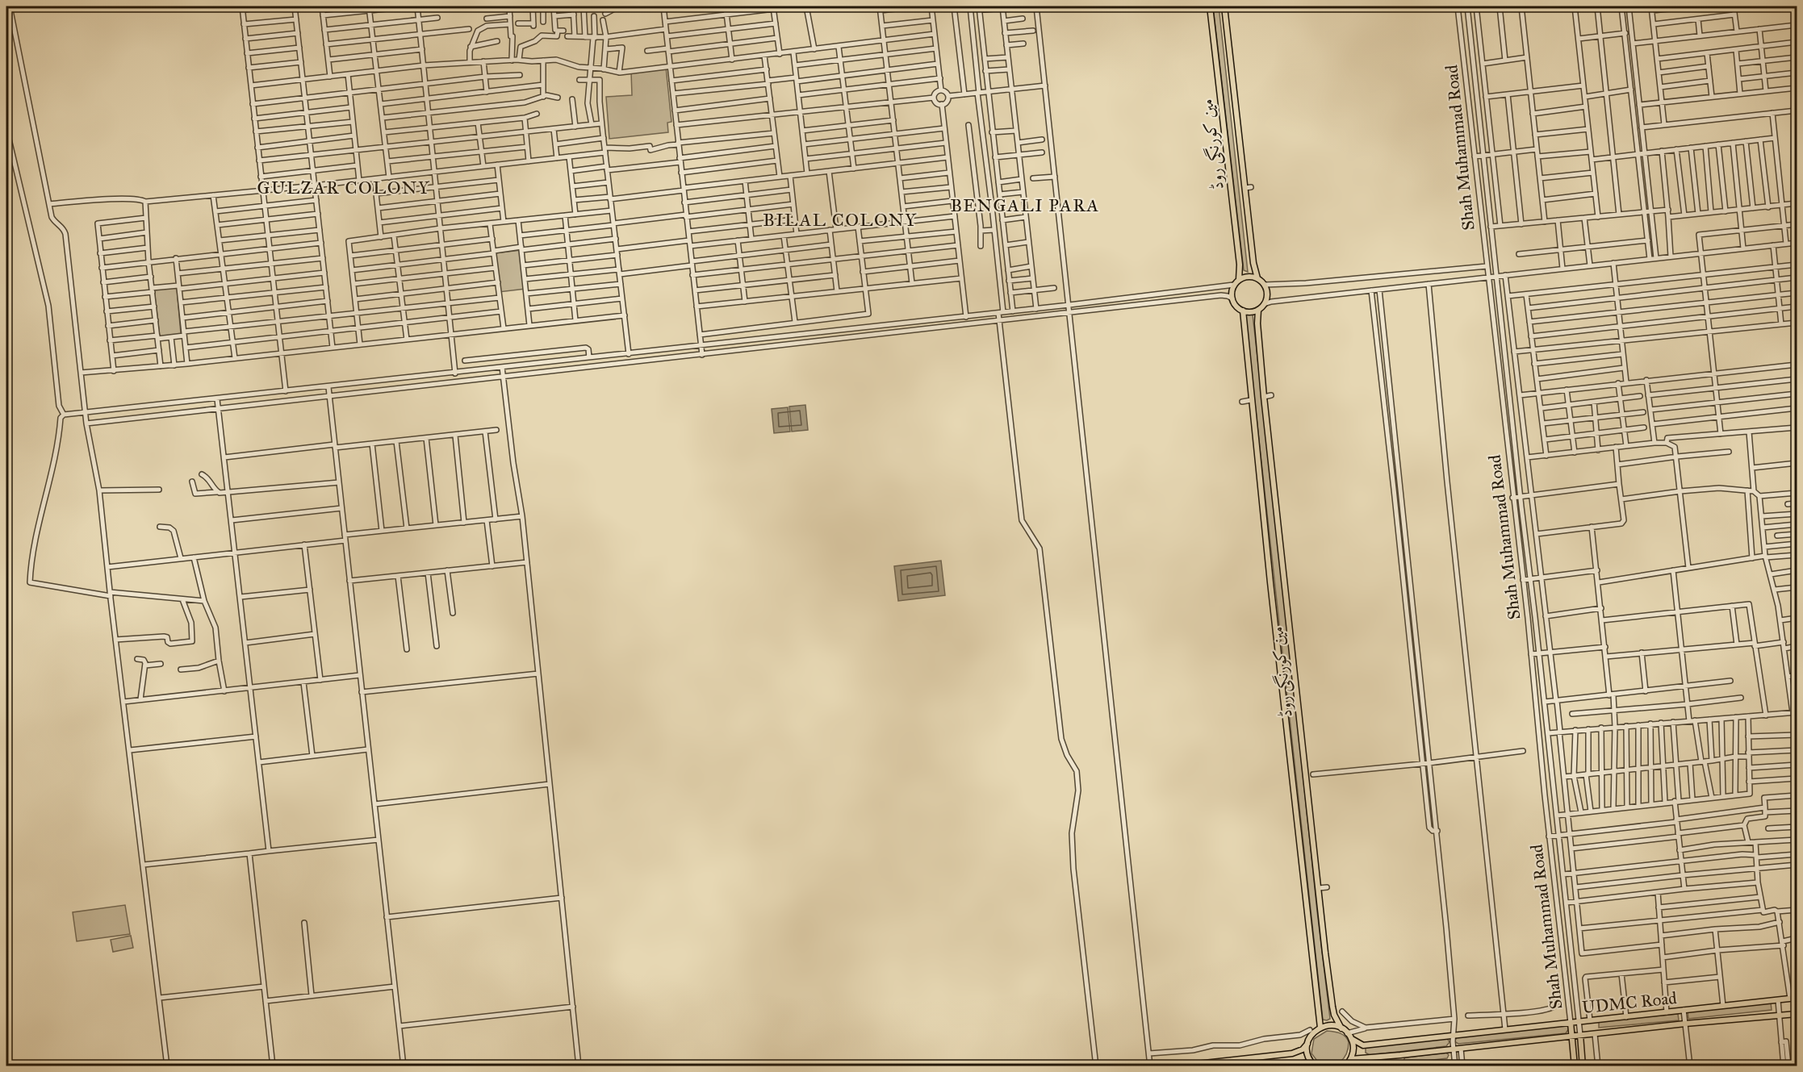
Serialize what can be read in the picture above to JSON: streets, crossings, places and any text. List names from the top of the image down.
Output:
{
  "streets": {
    "main road": ["مین کورنگی روڈ", "Shah Muhammad Road", "UDMC Road"]
  },
  "crossings": [
    ["Shah Muhammad Road", "UDMC Road"]
  ],
  "districts": ["GULZAR COLONY", "BENGALI PARA", "BILAL COLONY"]
}
